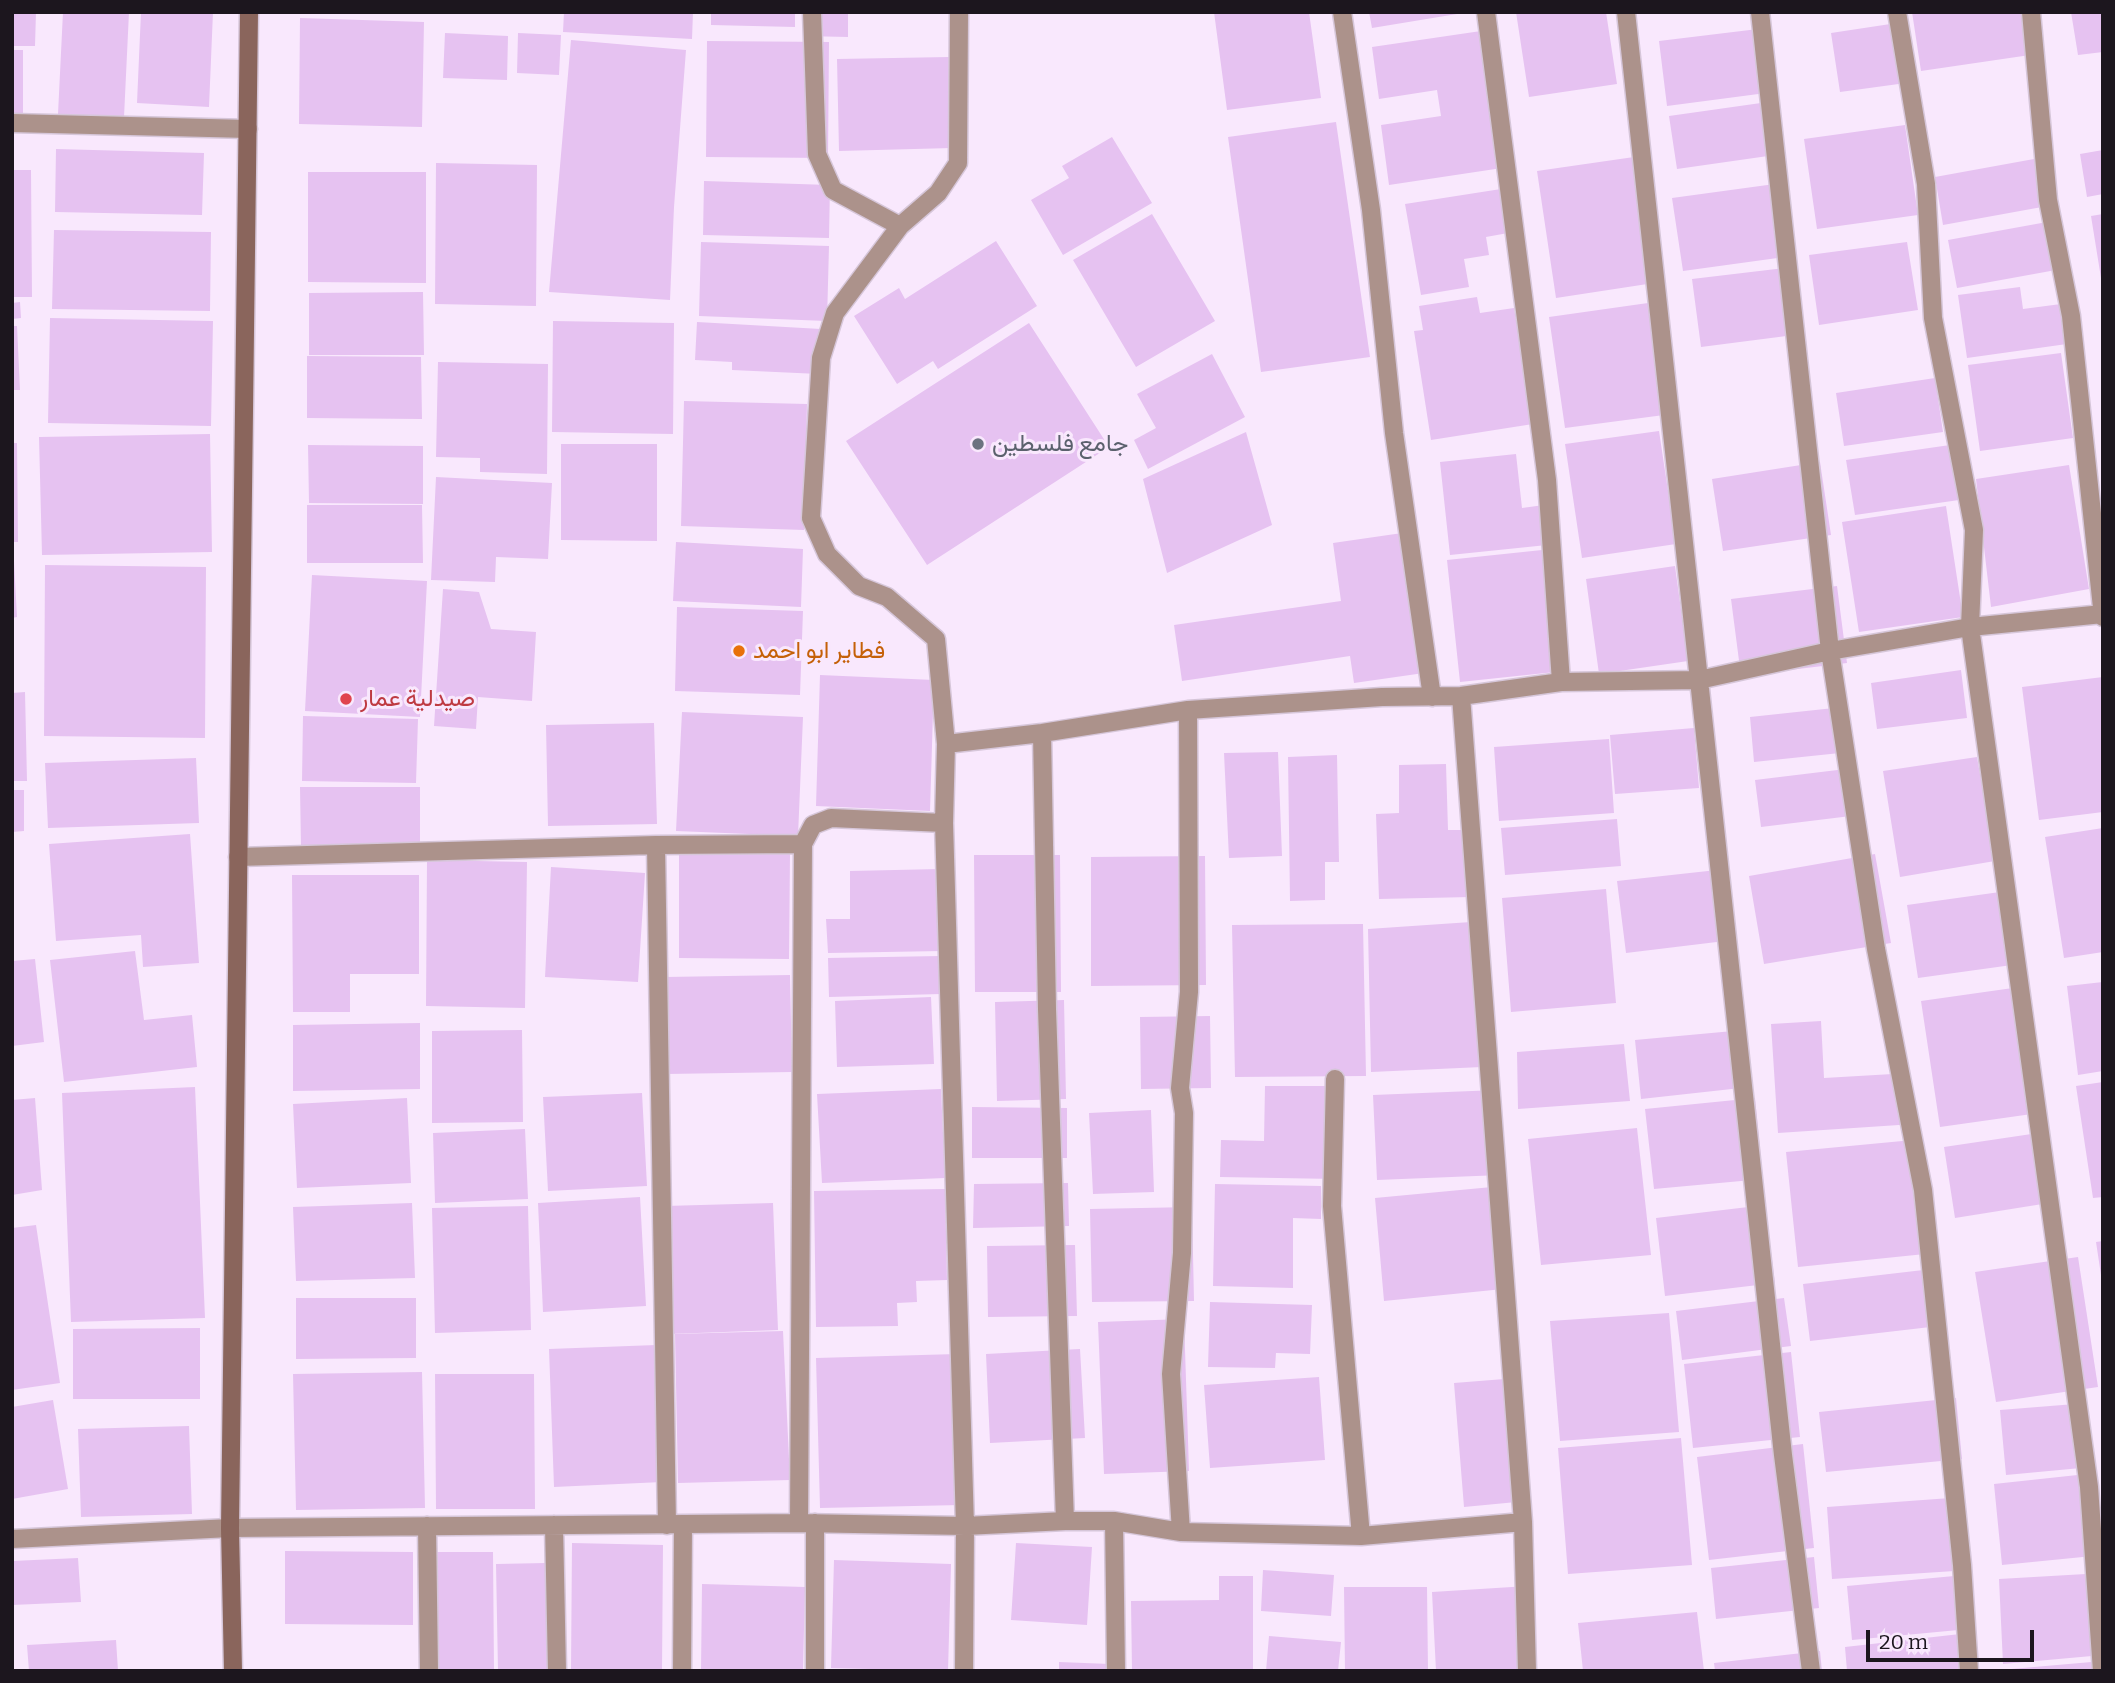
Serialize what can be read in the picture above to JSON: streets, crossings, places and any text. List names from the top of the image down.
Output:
{
  "places": ["جامع فلسطين", "فطاير ابو احمد", "صيدلية عمار"],
  "scale_bar": "20 m"
}
